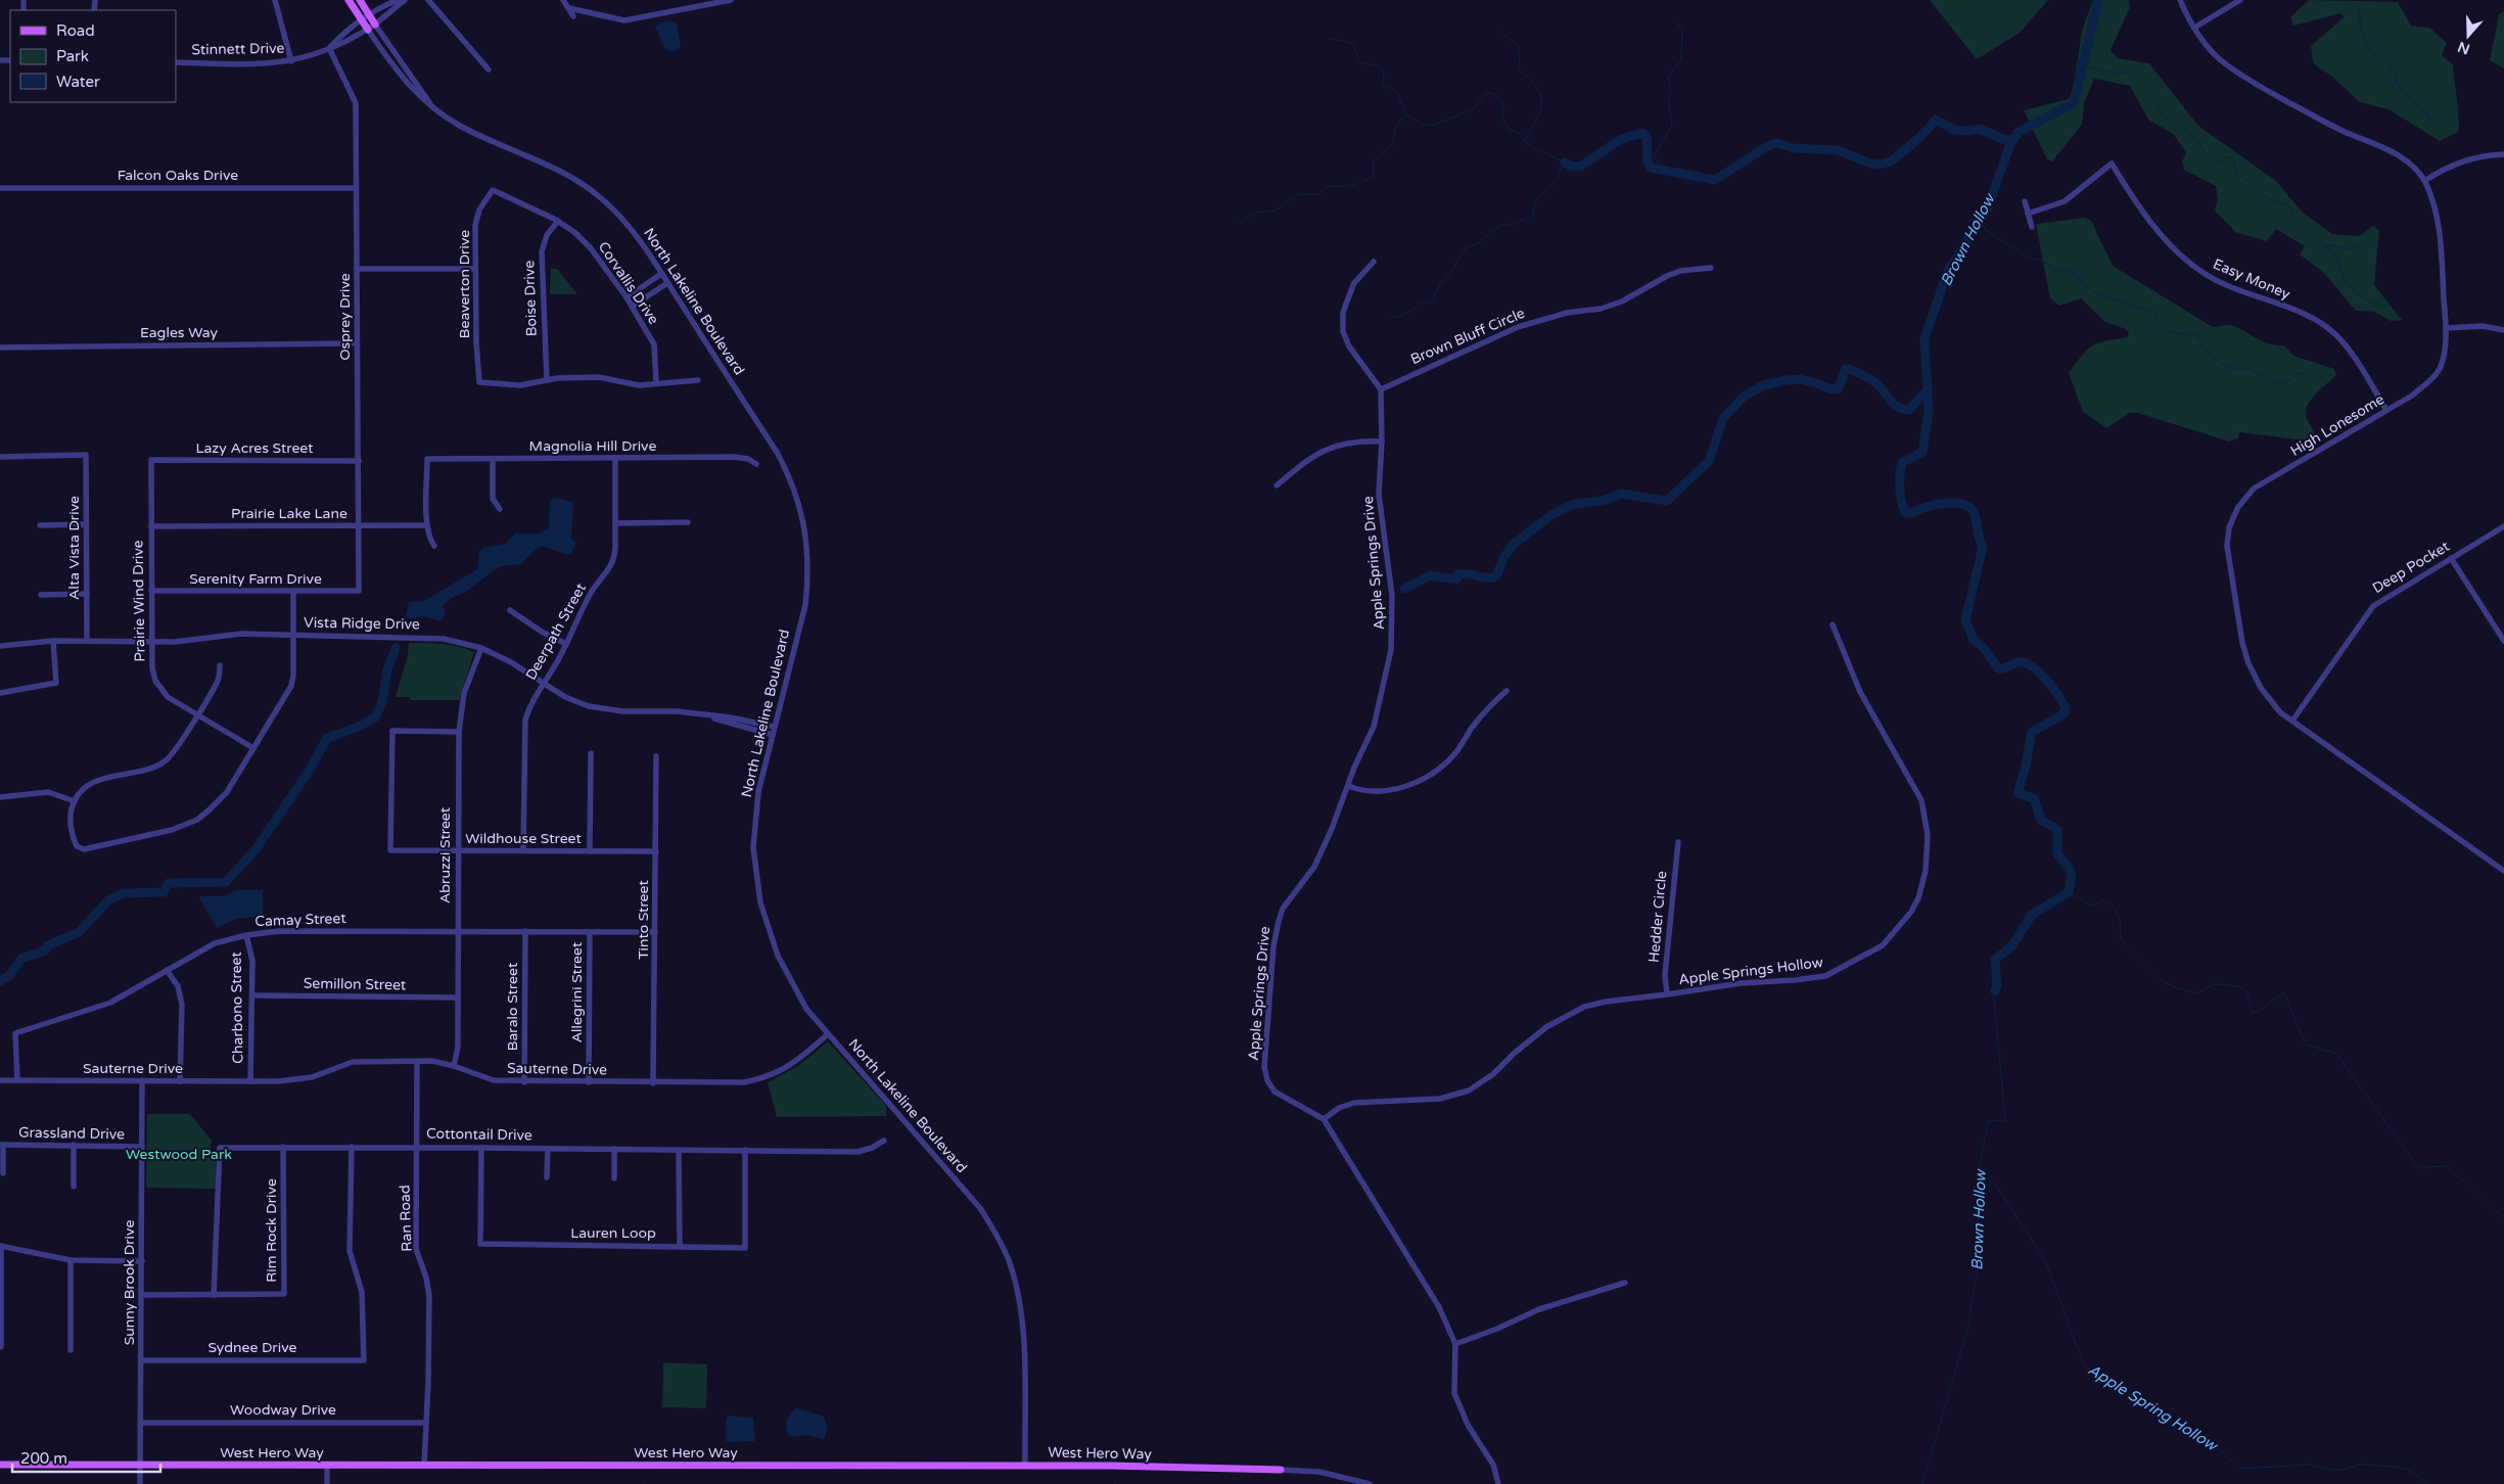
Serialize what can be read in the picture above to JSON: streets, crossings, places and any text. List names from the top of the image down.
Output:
{
  "streets": {
    "main road": ["North Lakeline Boulevard", "West Hero Way"],
    "street": [
      "Stinnett Drive",
      "Falcon Oaks Drive",
      "Easy Money",
      "Corvallis Drive",
      "Beaverton Drive",
      "Boise Drive",
      "Osprey Drive",
      "Eagles Way",
      "Brown Bluff Circle",
      "High Lonesome",
      "Magnolia Hill Drive",
      "Lazy Acres Street",
      "Prairie Lake Lane",
      "Alta Vista Drive",
      "Apple Springs Drive",
      "Deep Pocket",
      "Serenity Farm Drive",
      "Prairie Wind Drive",
      "Vista Ridge Drive",
      "Deerpath Street",
      "Wildhouse Street",
      "Abruzzi Street",
      "Hedder Circle",
      "Camay Street",
      "Tinto Street",
      "Apple Springs Hollow",
      "Semillon Street",
      "Allegrini Street",
      "Baralo Street",
      "Charbono Street",
      "Sauterne Drive",
      "Grassland Drive",
      "Cottontail Drive",
      "Ran Road",
      "Rim Rock Drive",
      "Lauren Loop",
      "Sunny Brook Drive",
      "Sydnee Drive",
      "Woodway Drive"
    ]
  },
  "crossings": [
    ["Stinnett Drive", "North Lakeline Boulevard"],
    ["Stinnett Drive", "Osprey Drive"],
    ["Falcon Oaks Drive", "Osprey Drive"],
    ["Easy Money", "High Lonesome"],
    ["Corvallis Drive", "Beaverton Drive"],
    ["Corvallis Drive", "Boise Drive"],
    ["Beaverton Drive", "Boise Drive"],
    ["North Lakeline Boulevard", "Vista Ridge Drive"],
    ["North Lakeline Boulevard", "Sauterne Drive"],
    ["North Lakeline Boulevard", "West Hero Way"],
    ["Osprey Drive", "Eagles Way"],
    ["Osprey Drive", "Lazy Acres Street"],
    ["Osprey Drive", "Prairie Lake Lane"],
    ["Osprey Drive", "Serenity Farm Drive"],
    ["Brown Bluff Circle", "Apple Springs Drive"],
    ["High Lonesome", "Deep Pocket"],
    ["Magnolia Hill Drive", "Prairie Lake Lane"],
    ["Magnolia Hill Drive", "Deerpath Street"],
    ["Lazy Acres Street", "Prairie Wind Drive"],
    ["Prairie Lake Lane", "Prairie Wind Drive"],
    ["Alta Vista Drive", "Vista Ridge Drive"],
    ["Apple Springs Drive", "Apple Springs Hollow"],
    ["Serenity Farm Drive", "Prairie Wind Drive"],
    ["Prairie Wind Drive", "Vista Ridge Drive"],
    ["Vista Ridge Drive", "Deerpath Street"],
    ["Vista Ridge Drive", "Abruzzi Street"],
    ["Deerpath Street", "Wildhouse Street"],
    ["Wildhouse Street", "Abruzzi Street"],
    ["Wildhouse Street", "Tinto Street"],
    ["Abruzzi Street", "Camay Street"],
    ["Abruzzi Street", "Semillon Street"],
    ["Abruzzi Street", "Sauterne Drive"],
    ["Hedder Circle", "Apple Springs Hollow"],
    ["Camay Street", "Tinto Street"],
    ["Camay Street", "Allegrini Street"],
    ["Camay Street", "Baralo Street"],
    ["Camay Street", "Charbono Street"],
    ["Camay Street", "Sauterne Drive"],
    ["Tinto Street", "Sauterne Drive"],
    ["Semillon Street", "Charbono Street"],
    ["Allegrini Street", "Sauterne Drive"],
    ["Baralo Street", "Sauterne Drive"],
    ["Charbono Street", "Sauterne Drive"],
    ["Sauterne Drive", "Ran Road"],
    ["Sauterne Drive", "Sunny Brook Drive"],
    ["Grassland Drive", "Sunny Brook Drive"],
    ["Cottontail Drive", "Ran Road"],
    ["Cottontail Drive", "Rim Rock Drive"],
    ["Cottontail Drive", "Lauren Loop"],
    ["Cottontail Drive", "Sydnee Drive"],
    ["Ran Road", "Woodway Drive"],
    ["Ran Road", "West Hero Way"],
    ["Rim Rock Drive", "Sunny Brook Drive"],
    ["Sunny Brook Drive", "Sydnee Drive"],
    ["Sunny Brook Drive", "Woodway Drive"],
    ["Sunny Brook Drive", "West Hero Way"]
  ],
  "water": ["Brown Hollow", "Apple Spring Hollow"],
  "parks": ["Westwood Park"],
  "legend": ["Road", "Park", "Water"],
  "scale_bar": "200 m",
  "north": "bottom"
}
